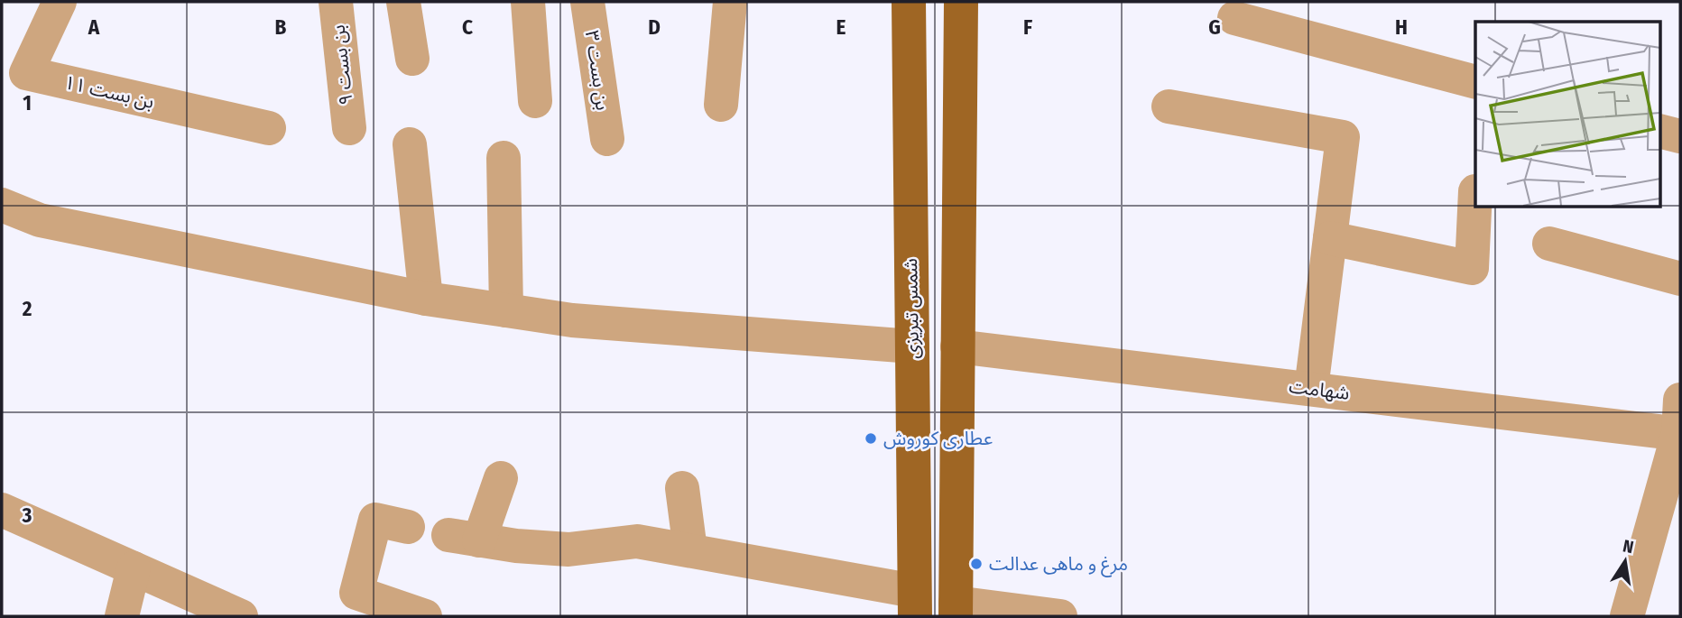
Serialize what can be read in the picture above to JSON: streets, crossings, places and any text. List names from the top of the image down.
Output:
{
  "streets": {
    "main road": ["شمس تبریزی"],
    "street": [
      "بن بست ۹",
      "بن بست ۳",
      "بن بست ۱۱",
      "شهامت"
    ]
  },
  "places": ["عطاری کوروش", "مرغ و ماهی عدالت"],
  "north": "top",
  "grid": {
    "columns": [
      "A",
      "B",
      "C",
      "D",
      "E",
      "F",
      "G",
      "H"
    ],
    "rows": ["1", "2", "3"]
  }
}
